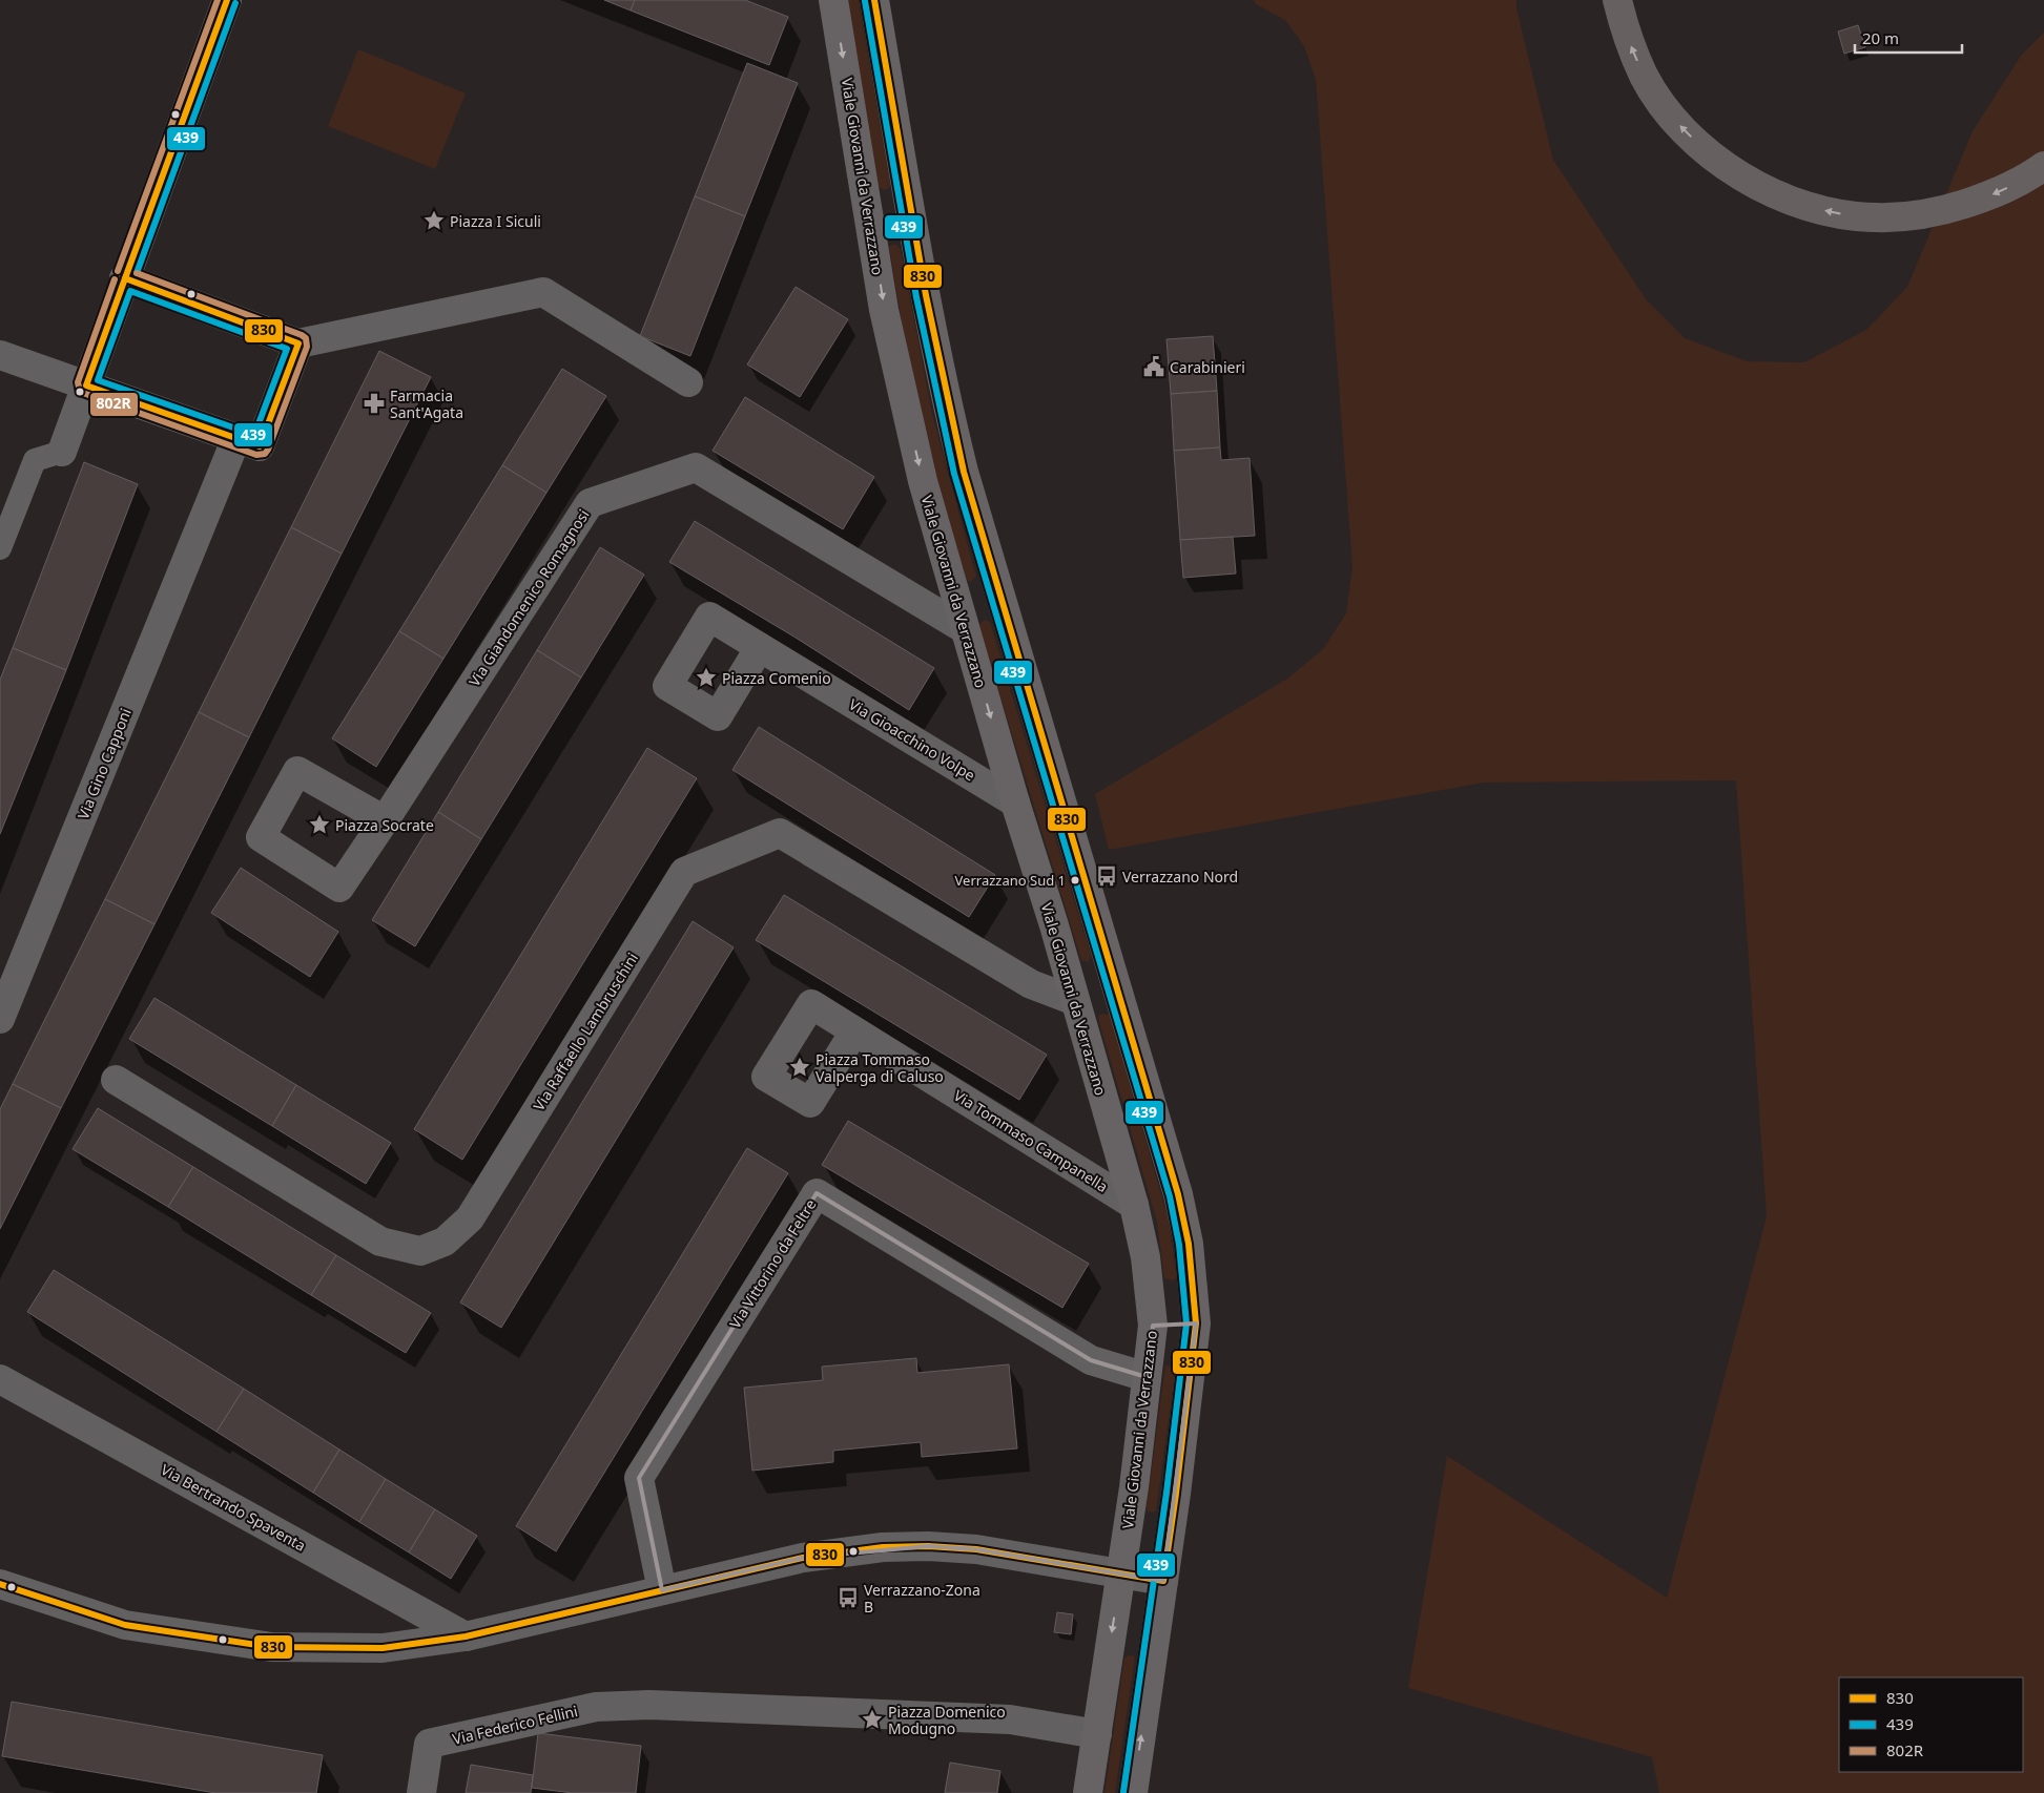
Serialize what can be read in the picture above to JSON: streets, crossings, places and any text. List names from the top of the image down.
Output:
{
  "streets": {
    "main road": ["Viale Giovanni da Verrazzano"],
    "street": [
      "Via Giandomenico Romagnosi",
      "Via Gioacchino Volpe",
      "Via Gino Capponi",
      "Via Raffaello Lambruschini",
      "Via Tommaso Campanella",
      "Via Vittorino da Feltre",
      "Via Bertrando Spaventa",
      "Via Federico Fellini"
    ]
  },
  "crossings": [
    ["Viale Giovanni da Verrazzano", "Via Giandomenico Romagnosi"],
    ["Viale Giovanni da Verrazzano", "Via Gioacchino Volpe"],
    ["Viale Giovanni da Verrazzano", "Via Raffaello Lambruschini"],
    ["Viale Giovanni da Verrazzano", "Via Tommaso Campanella"],
    ["Viale Giovanni da Verrazzano", "Via Vittorino da Feltre"],
    ["Viale Giovanni da Verrazzano", "Via Federico Fellini"]
  ],
  "places": {
    "place": [
      "Piazza I Siculi",
      "Piazza Comenio",
      "Piazza Socrate",
      "Piazza Tommaso Valperga di Caluso",
      "Piazza Domenico Modugno"
    ],
    "public building": ["Carabinieri"],
    "pharmacy": ["Farmacia Sant'Agata"],
    "bus stop": ["Verrazzano Nord", "Verrazzano-Zona B"],
    "other": ["Verrazzano Sud 1"]
  },
  "lines": ["transit line 830", "transit line 802R", "transit line 439"],
  "legend": ["830", "439", "802R"],
  "scale_bar": "20 m"
}
